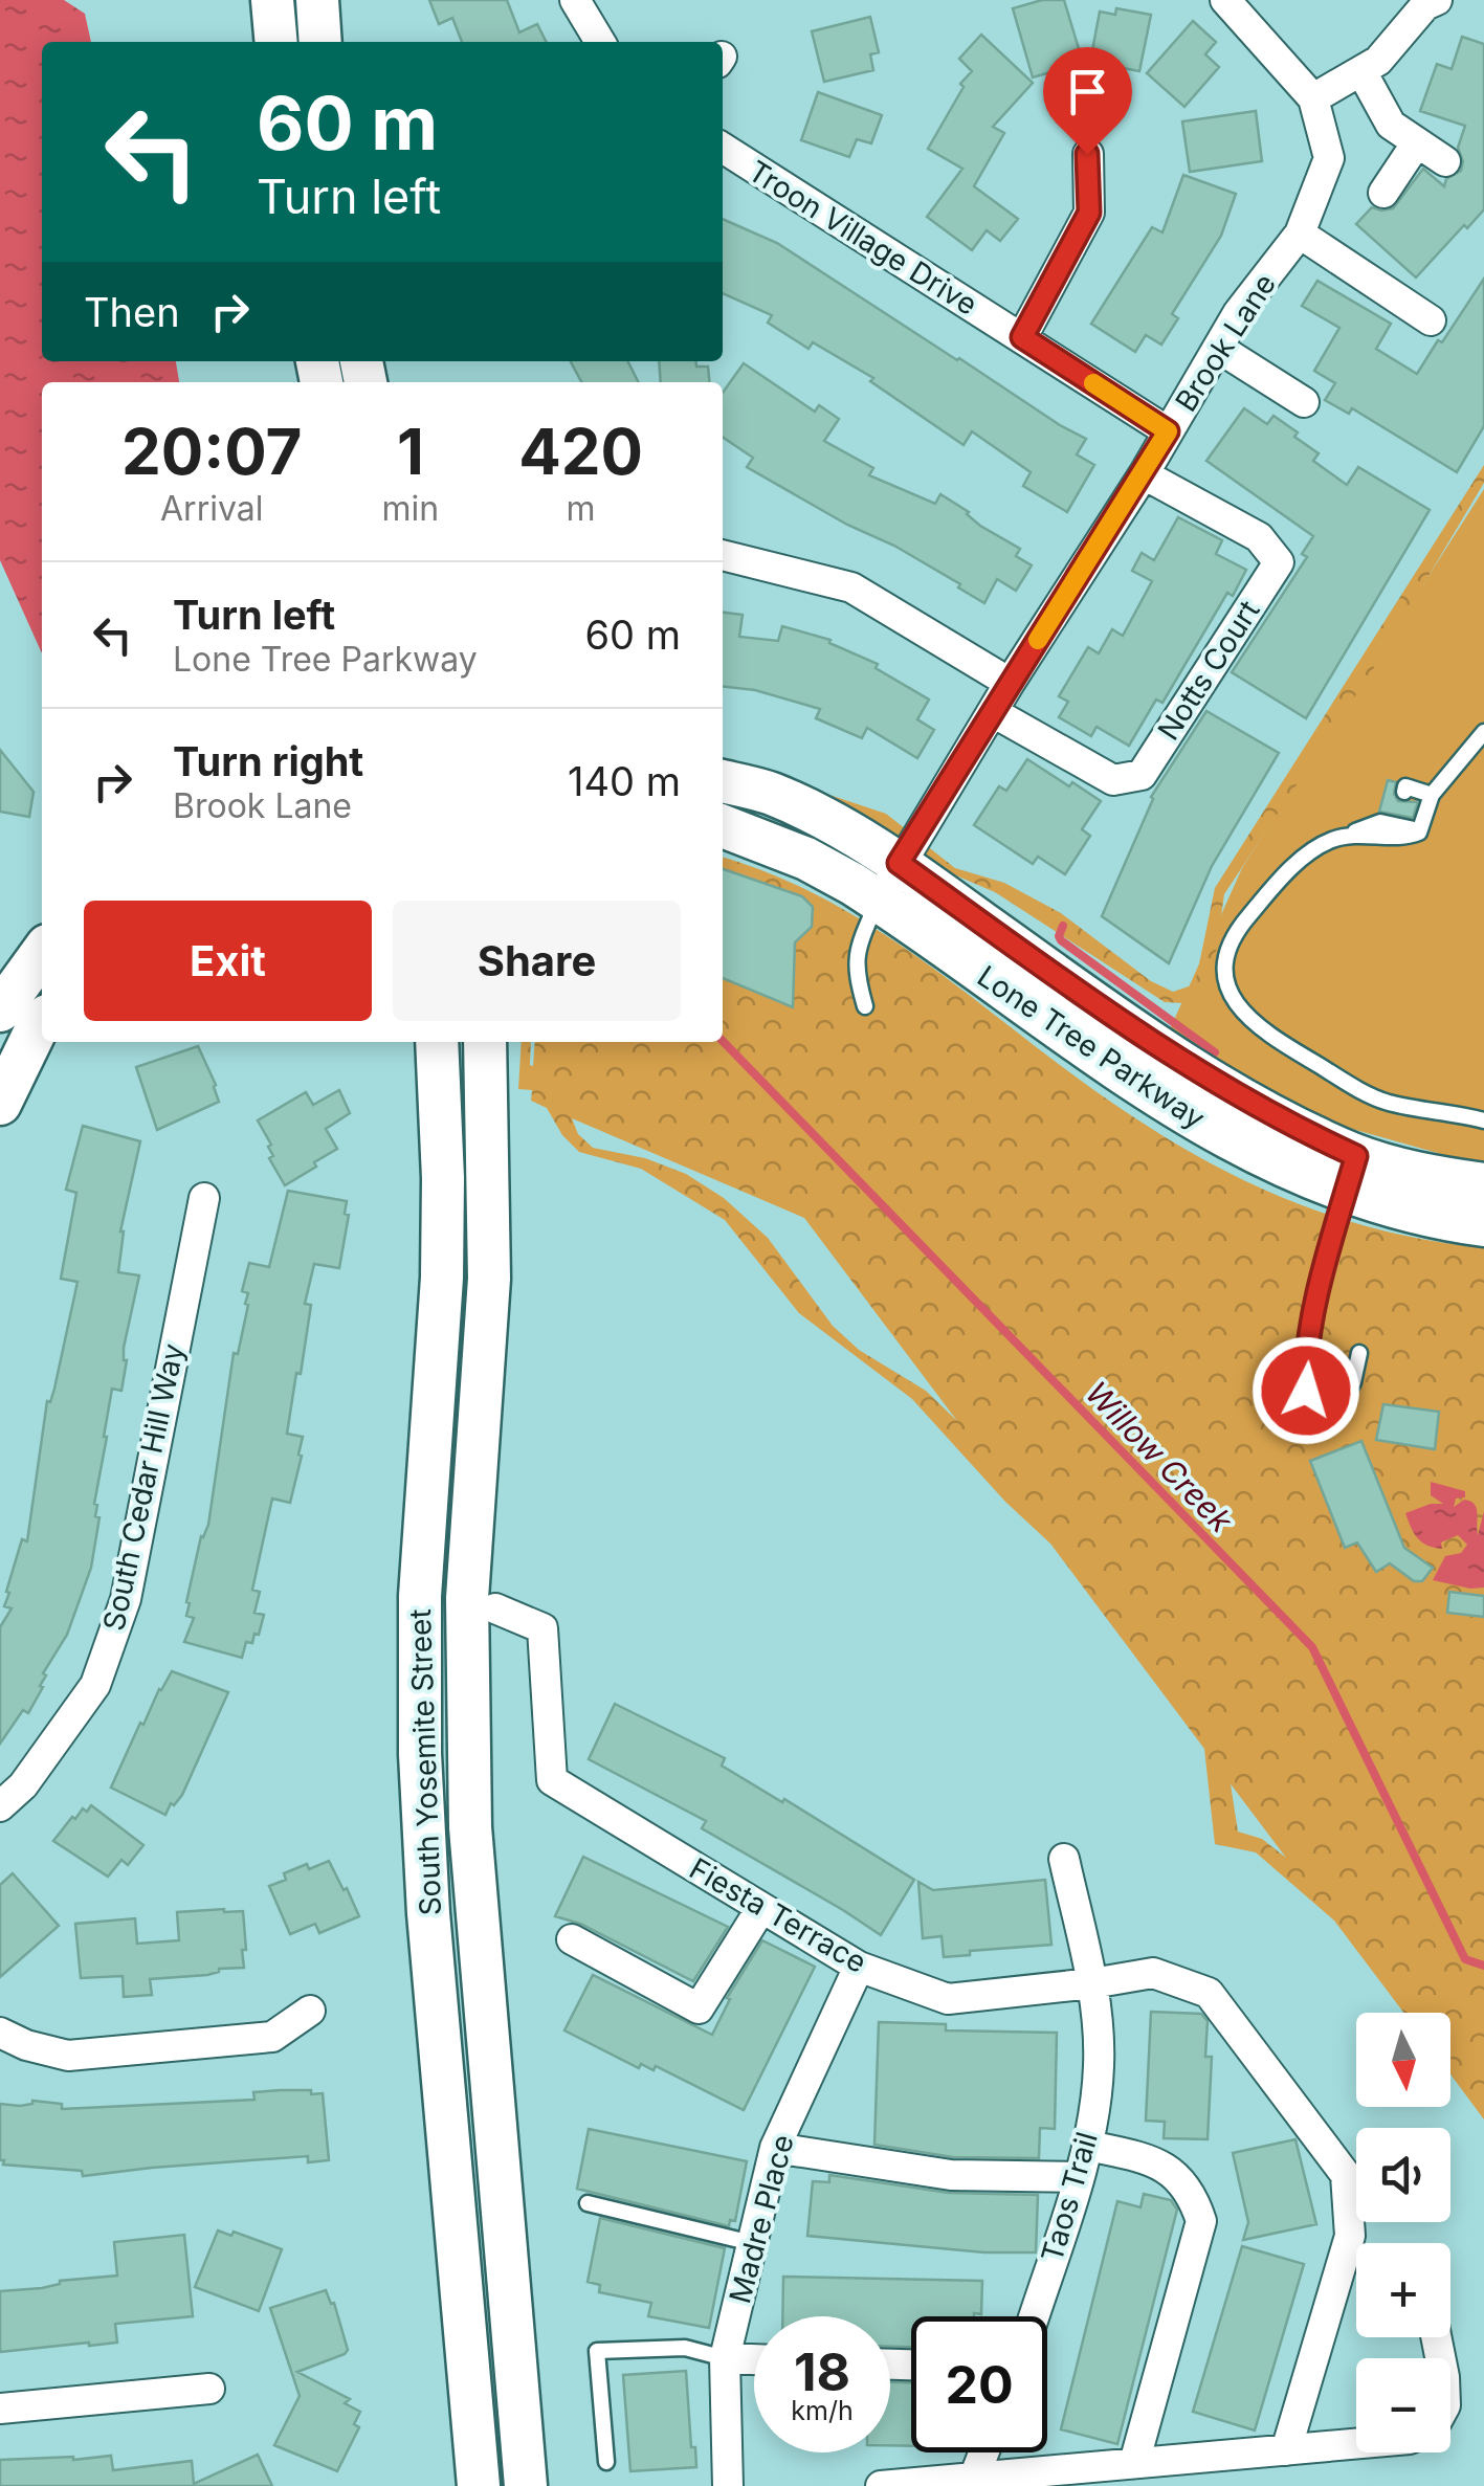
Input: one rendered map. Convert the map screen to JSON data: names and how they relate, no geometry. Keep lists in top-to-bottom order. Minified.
{"streets":{"main road":["Lone Tree Parkway","South Yosemite Street"],"street":["Troon Village Drive","Brook Lane","Notts Court","South Cedar Hill Way","Fiesta Terrace","Taos Trail","Madre Place"]},"crossings":[["Troon Village Drive","Brook Lane"],["Brook Lane","Notts Court"],["Brook Lane","Lone Tree Parkway"],["Fiesta Terrace","Taos Trail"],["Fiesta Terrace","Madre Place"]],"water":["Willow Creek"],"north":"bottom","page":{"turn":["60 m","Turn left"],"then":"Then","eta":["20:07","Arrival","1","min","420","m"],"list":[{"name":"Turn left","note":"Lone Tree Parkway","value":"60 m"},{"name":"Turn right","note":"Brook Lane","value":"140 m"}],"buttons":["Exit","Share"],"map_buttons":["+","−"],"speed":"18 km/h","limit":"20"}}
